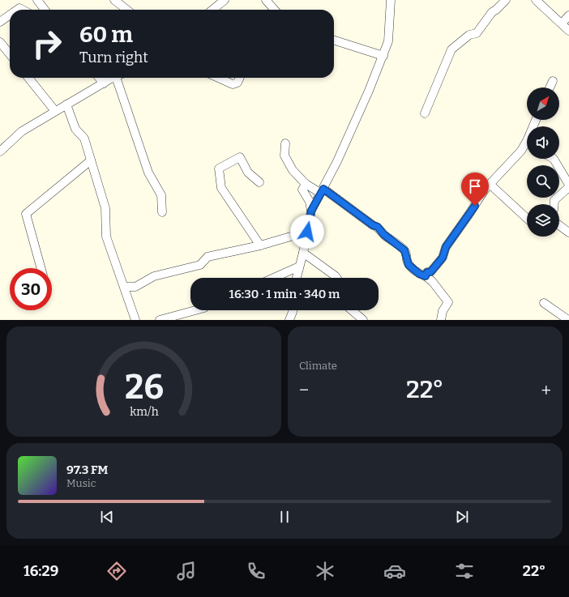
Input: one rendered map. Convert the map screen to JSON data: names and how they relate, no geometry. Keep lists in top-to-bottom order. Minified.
{"north":"top right","page":{"turn":["60 m","Turn right"],"limit":"30","trip":"16:30 · 1 min · 340 m","tile":"Climate","heat":["−","22°","+"],"song":["97.3 FM","Music"],"tabs":["16:29","22°"],"gauge":["26","km/h"]}}
